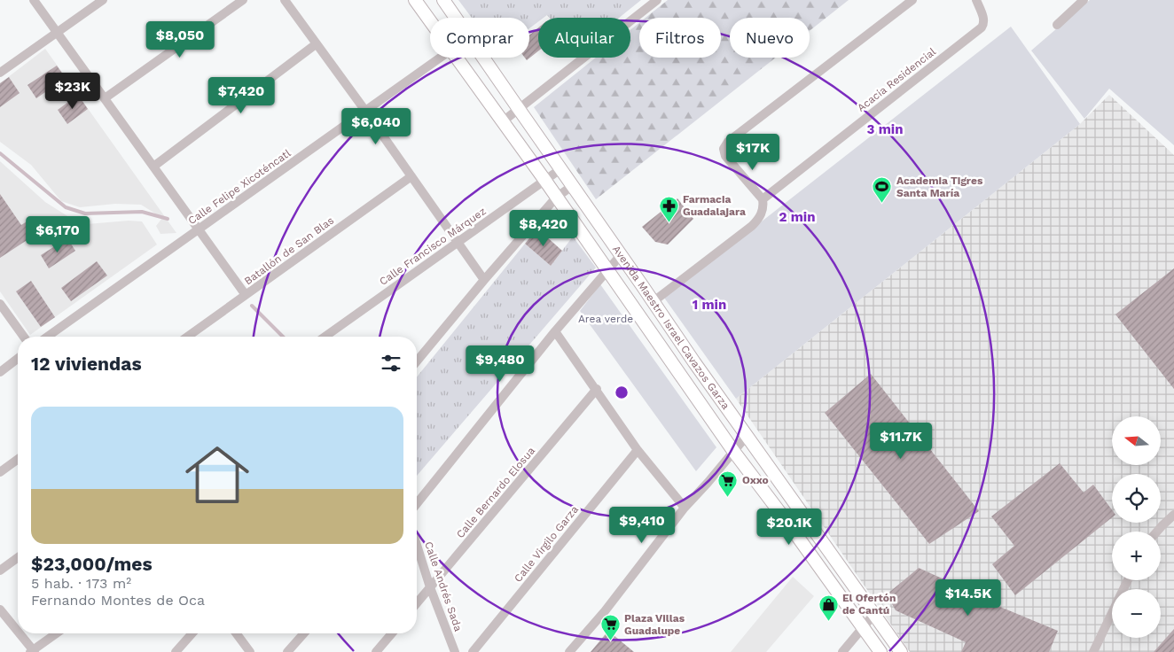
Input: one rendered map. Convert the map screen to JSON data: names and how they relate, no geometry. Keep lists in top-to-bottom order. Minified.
{"streets":{"main road":["Avenida Maestro Israel Cavazos Garza"],"street":["Acacia Residencial","Calle Felipe Xicoténcatl","Calle Francisco Márquez","Batallón de San Blas","Calle Bernardo Elosua","Calle Virgilo Garza","Calle Andrés Sada"]},"crossings":[["Calle Francisco Márquez","Avenida Maestro Israel Cavazos Garza"],["Calle Bernardo Elosua","Calle Andrés Sada"]],"parks":["Area verde"],"places":{"sports":["Academia Tigres Santa María"],"pharmacy":["Farmacia Guadalajara"],"supermarket":["Oxxo","Plaza Villas Guadalupe"],"shop":["El Ofertón de Cantú"]},"north":"left","page":{"chip":["Comprar","Alquilar","Filtros","Nuevo"],"price":["$8,050","$23K","$7,420","$6,040","$17K","$8,420","$6,170","$9,480","$11.7K","$9,410","$20.1K","$14.5K"],"heading":"12 viviendas","list":[{"name":"$23,000/mes","note":"5 hab. · 173 m² · Fernando Montes de Oca"}],"map_buttons":["+","−"]},"rings":["3 min","2 min","1 min"]}
